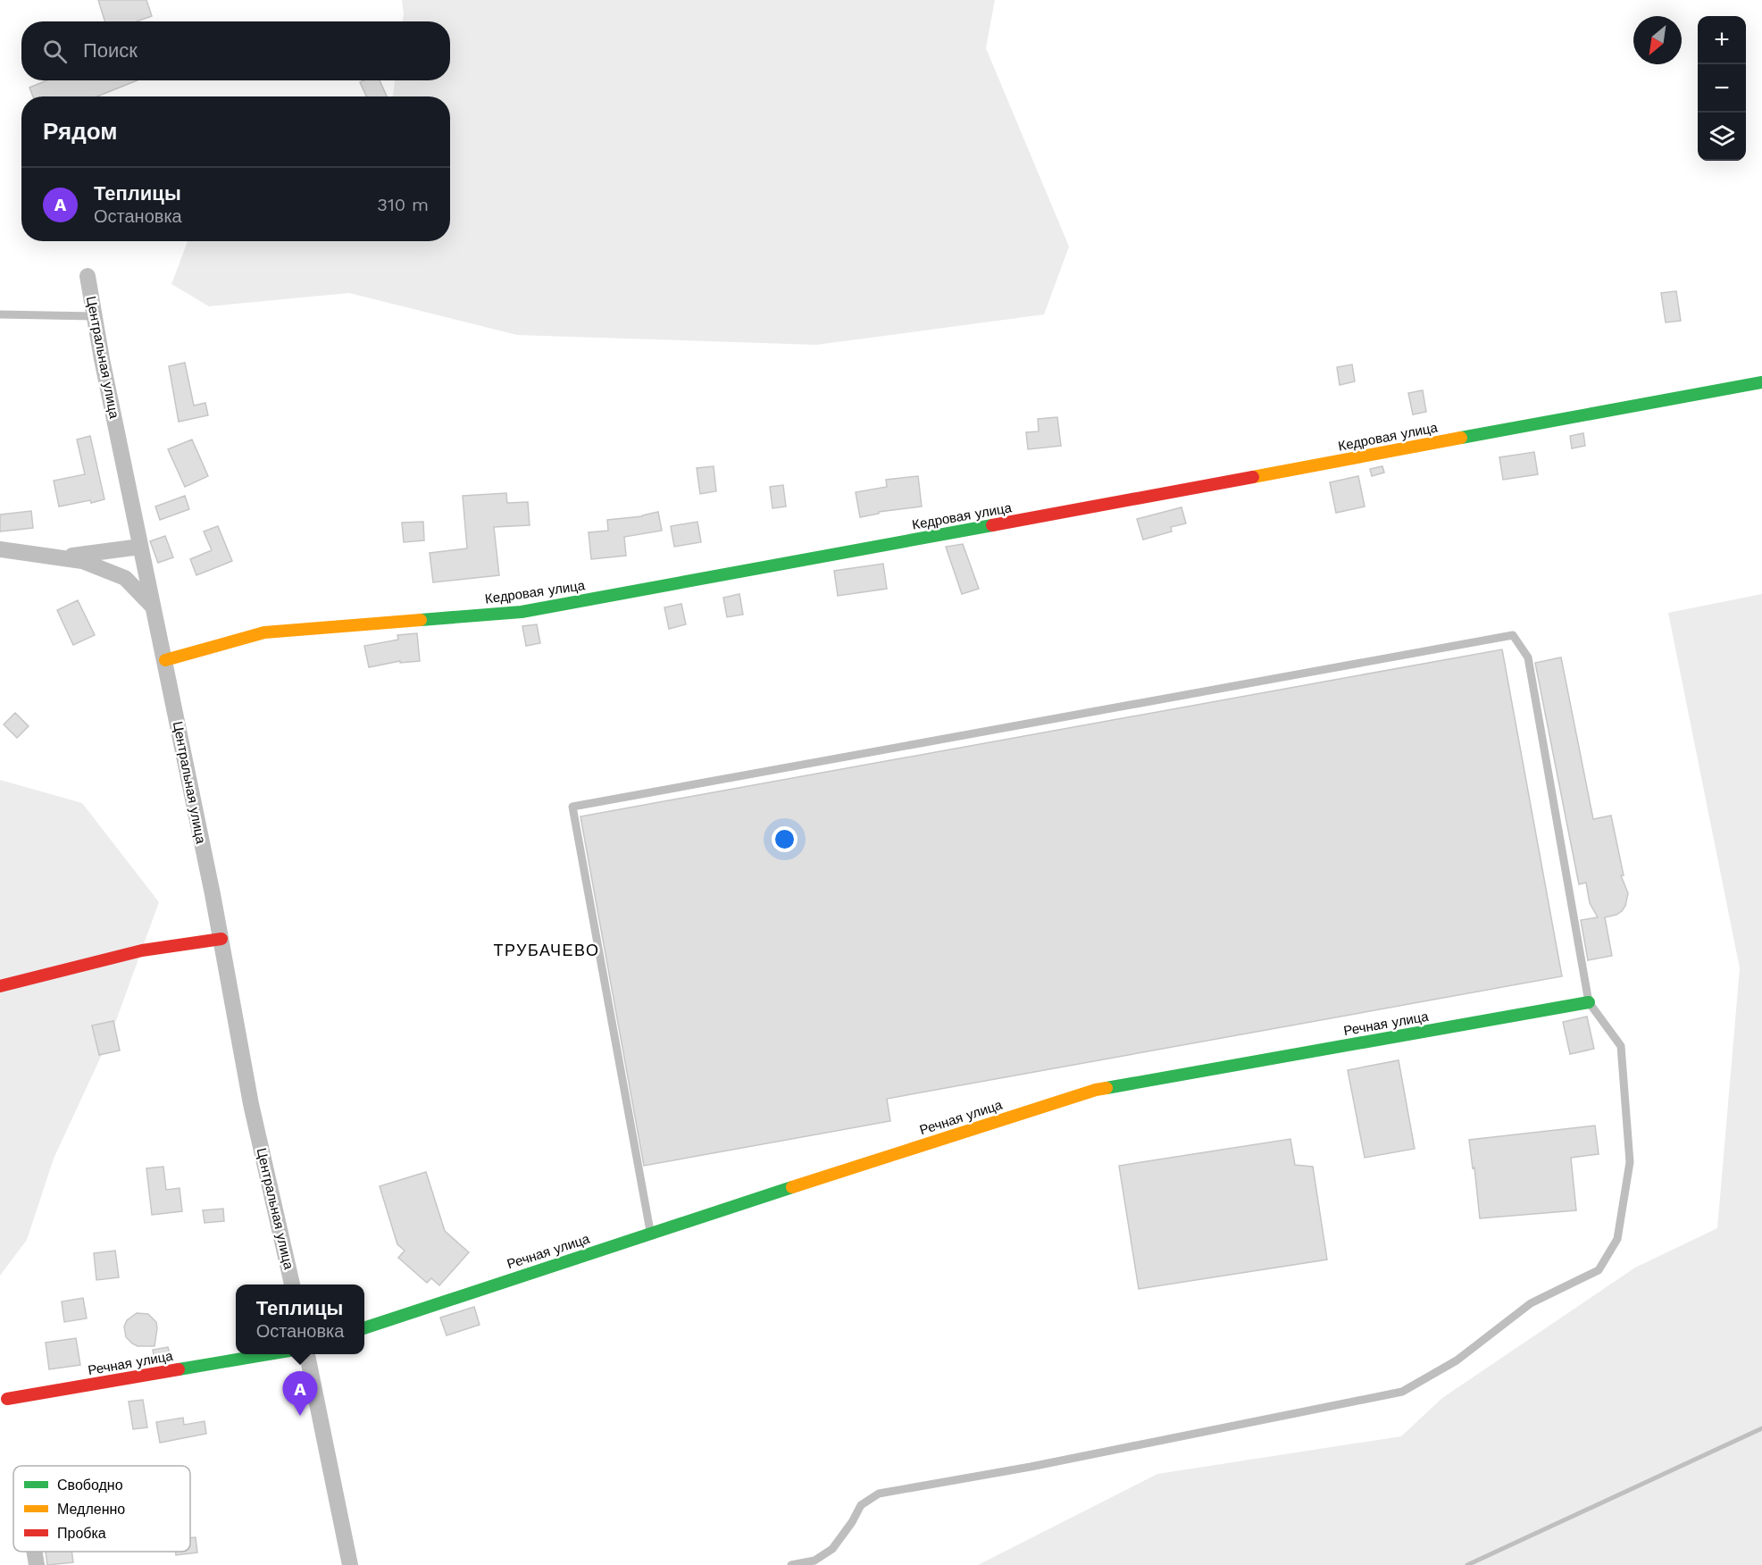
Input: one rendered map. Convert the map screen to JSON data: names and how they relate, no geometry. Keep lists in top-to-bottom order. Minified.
{"streets":{"street":["Центральная улица","Кедровая улица","Речная улица"]},"crossings":[["Центральная улица","Кедровая улица"]],"districts":["ТРУБАЧЕВО"],"legend":["Свободно","Медленно","Пробка"],"north":"bottom left","page":{"map_buttons":["+","−"],"search":"Поиск","heading":"Рядом","list":[{"mark":"A","name":"Теплицы","note":"Остановка","value":"310 m"}],"popup":["Теплицы","Остановка"],"pins":"A"}}
